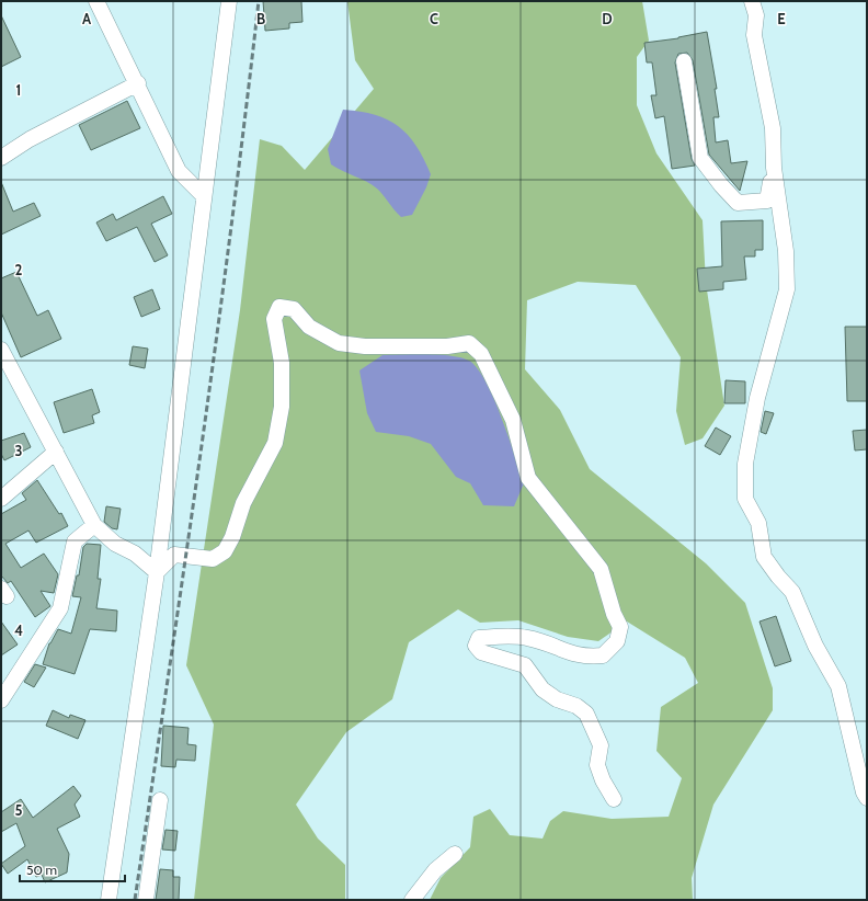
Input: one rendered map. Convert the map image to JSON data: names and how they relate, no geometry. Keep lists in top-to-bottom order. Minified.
{"scale_bar":"50 m","grid":{"columns":["A","B","C","D","E"],"rows":["1","2","3","4","5"]}}
